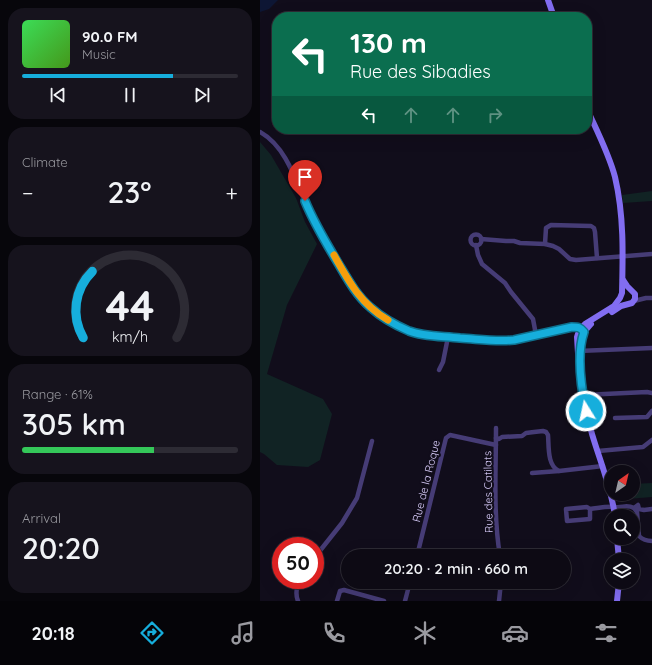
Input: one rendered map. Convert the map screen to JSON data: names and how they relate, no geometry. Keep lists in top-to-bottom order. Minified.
{"streets":{"street":["Rue de la Roque","Rue des Catilats"]},"crossings":[["Rue de la Roque","Rue des Catilats"]],"north":"top right","page":{"turn":["130 m","Rue des Sibadies"],"song":["90.0 FM","Music"],"tile":["Climate",["Range · 61%","305 km"],["Arrival","20:20"]],"heat":["−","23°","+"],"limit":"50","trip":"20:20 · 2 min · 660 m","tabs":"20:18","gauge":["44","km/h"]}}
